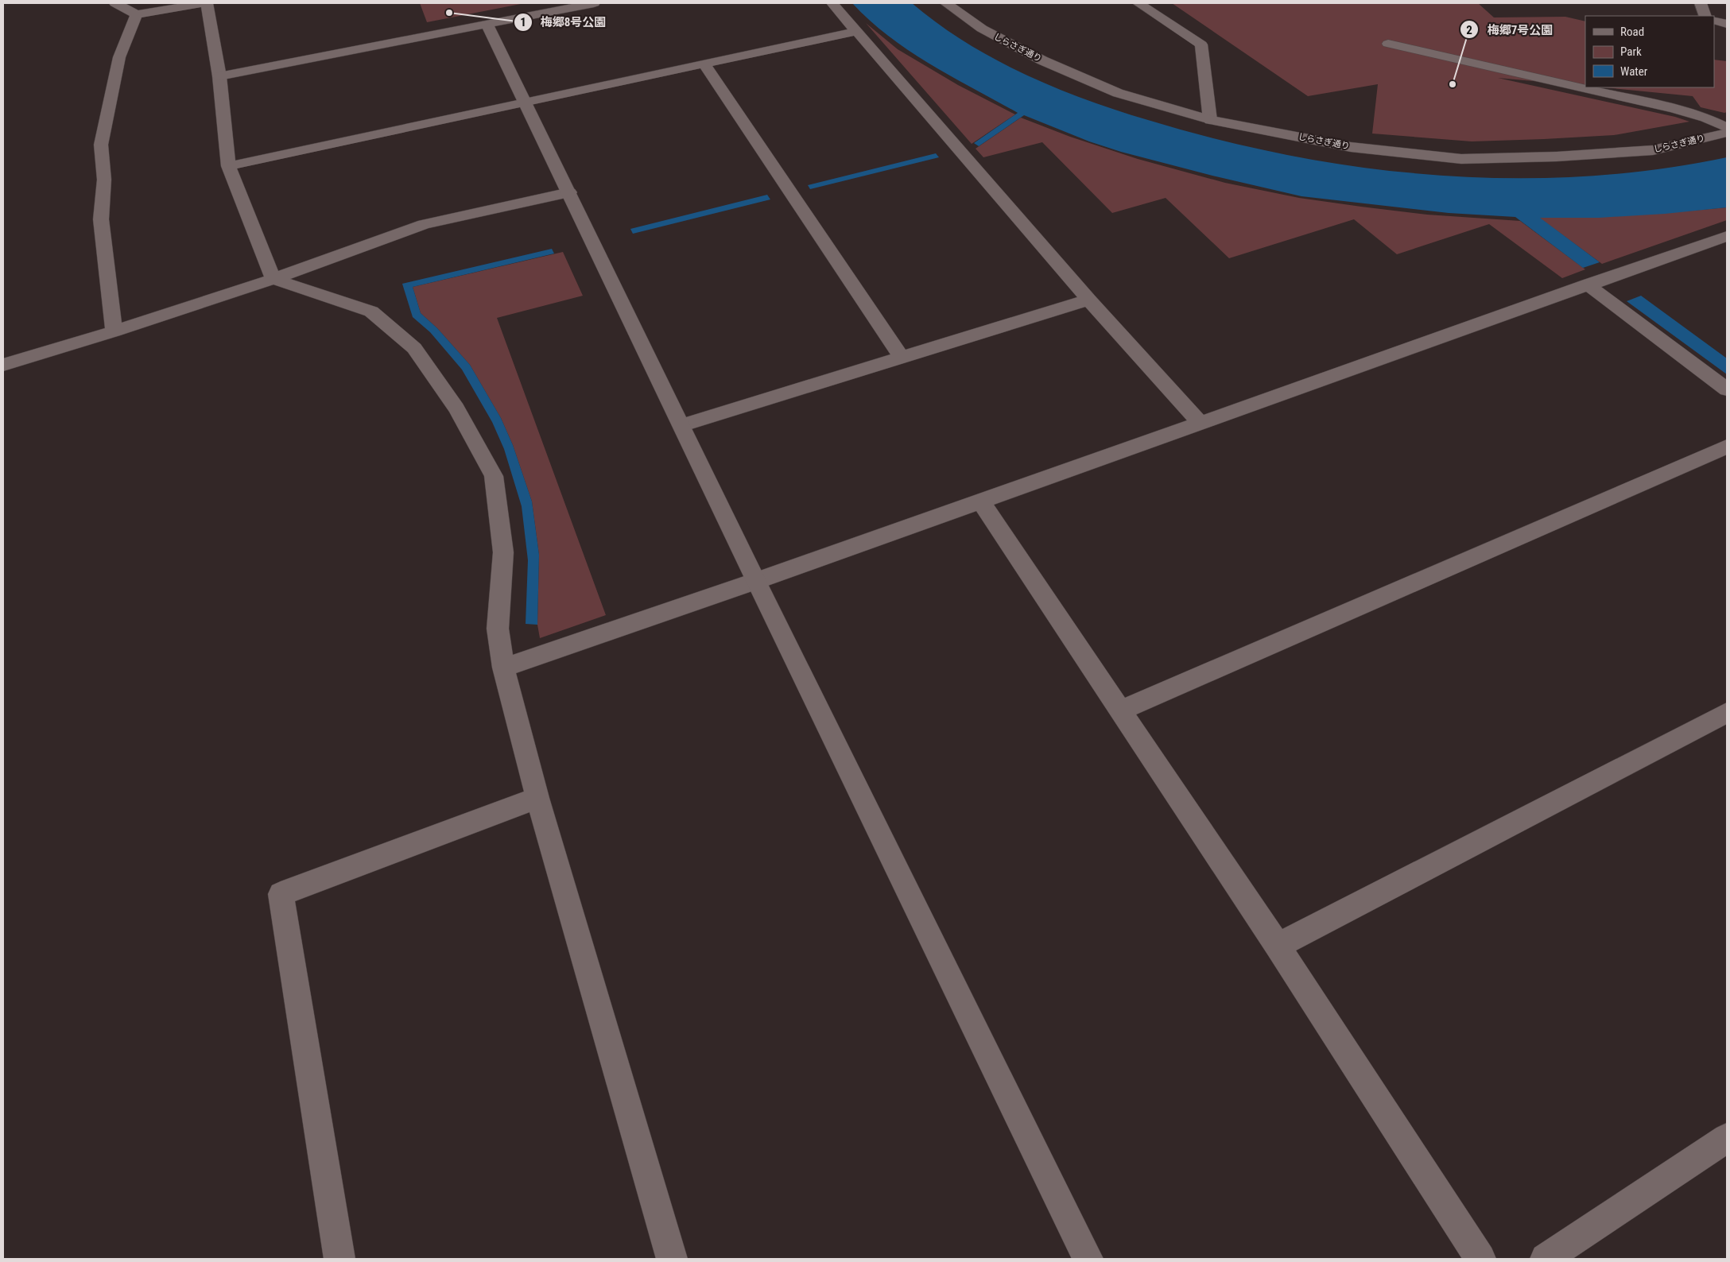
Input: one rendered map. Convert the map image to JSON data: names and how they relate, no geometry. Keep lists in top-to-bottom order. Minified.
{"streets":{"street":["しらさぎ通り"]},"places":["梅郷8号公園","梅郷7号公園"],"legend":["Road","Park","Water"]}
